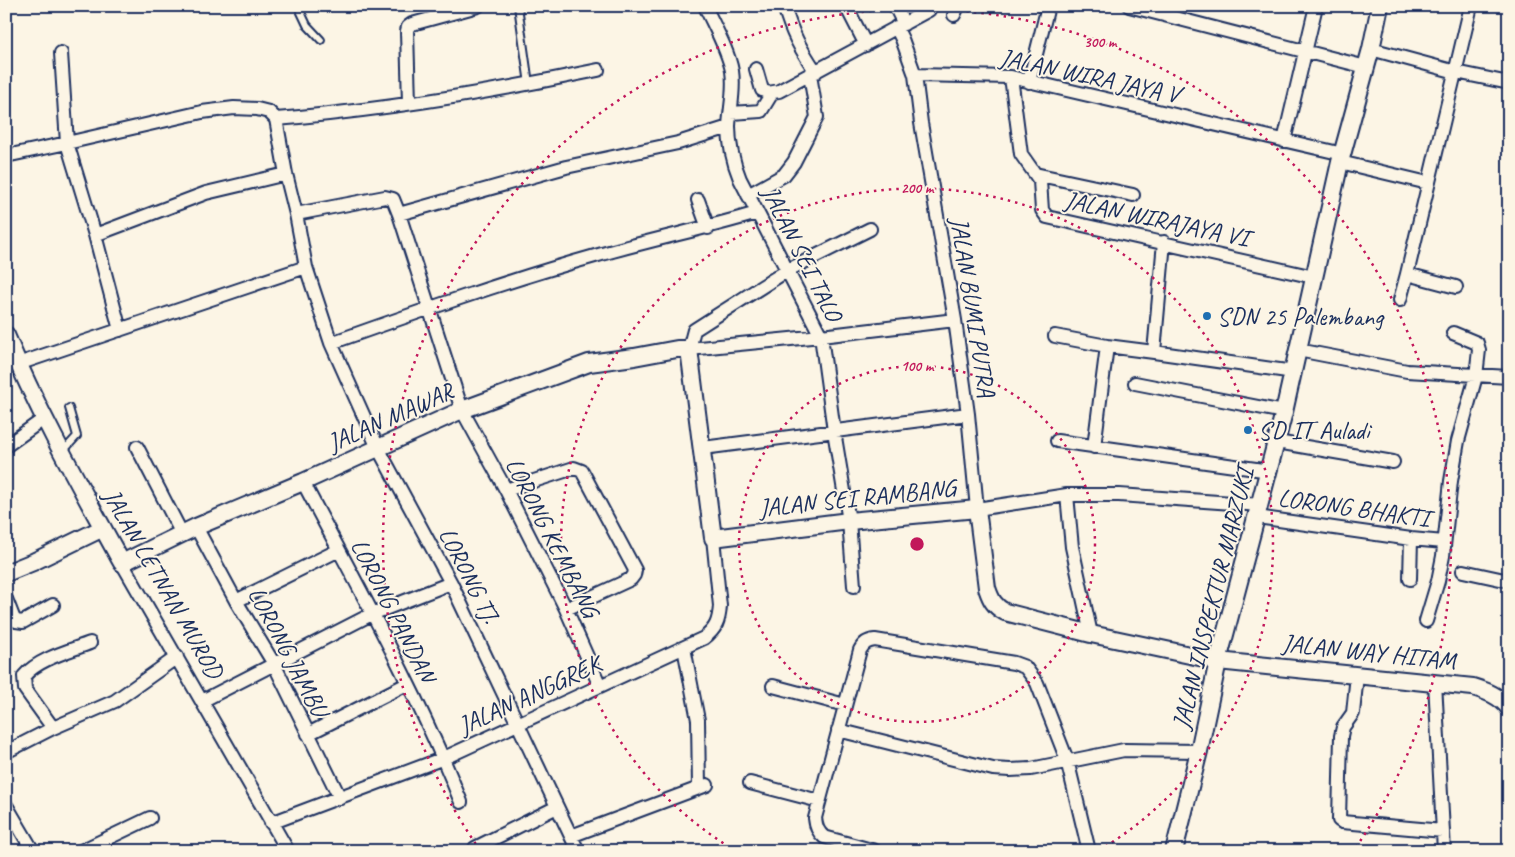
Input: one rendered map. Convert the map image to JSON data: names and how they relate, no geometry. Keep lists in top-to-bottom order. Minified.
{"streets":{"street":["JALAN WIRA JAYA V","JALAN WIRAJAYA VI","JALAN SEI TALO","JALAN BUMI PUTRA","JALAN MAWAR","JALAN SEI RAMBANG","LORONG BHAKTI","LORONG KEMBANG","LORONG TJ.","JALAN LETNAN MUROD","JALAN INSPEKTUR MARZUKI","LORONG PANDAN","LORONG JAMBU","JALAN WAY HITAM","JALAN ANGGREK"]},"crossings":[["JALAN WIRA JAYA V","JALAN WIRAJAYA VI"],["JALAN WIRA JAYA V","JALAN BUMI PUTRA"],["JALAN WIRA JAYA V","JALAN INSPEKTUR MARZUKI"],["JALAN WIRAJAYA VI","JALAN INSPEKTUR MARZUKI"],["JALAN SEI TALO","JALAN SEI RAMBANG"],["JALAN BUMI PUTRA","JALAN SEI RAMBANG"],["JALAN BUMI PUTRA","LORONG BHAKTI"],["JALAN MAWAR","LORONG KEMBANG"],["JALAN MAWAR","LORONG TJ."],["JALAN MAWAR","JALAN LETNAN MUROD"],["JALAN MAWAR","LORONG PANDAN"],["JALAN MAWAR","LORONG JAMBU"],["JALAN SEI RAMBANG","LORONG BHAKTI"],["JALAN SEI RAMBANG","JALAN INSPEKTUR MARZUKI"],["JALAN SEI RAMBANG","JALAN WAY HITAM"],["JALAN SEI RAMBANG","JALAN ANGGREK"],["LORONG BHAKTI","JALAN INSPEKTUR MARZUKI"],["LORONG KEMBANG","JALAN ANGGREK"],["LORONG TJ.","JALAN ANGGREK"],["JALAN LETNAN MUROD","JALAN ANGGREK"],["JALAN INSPEKTUR MARZUKI","JALAN WAY HITAM"],["LORONG PANDAN","JALAN ANGGREK"],["LORONG JAMBU","JALAN ANGGREK"]],"places":["SDN 25 Palembang","SD IT Auladi"],"rings":["300 m","200 m","100 m"]}
